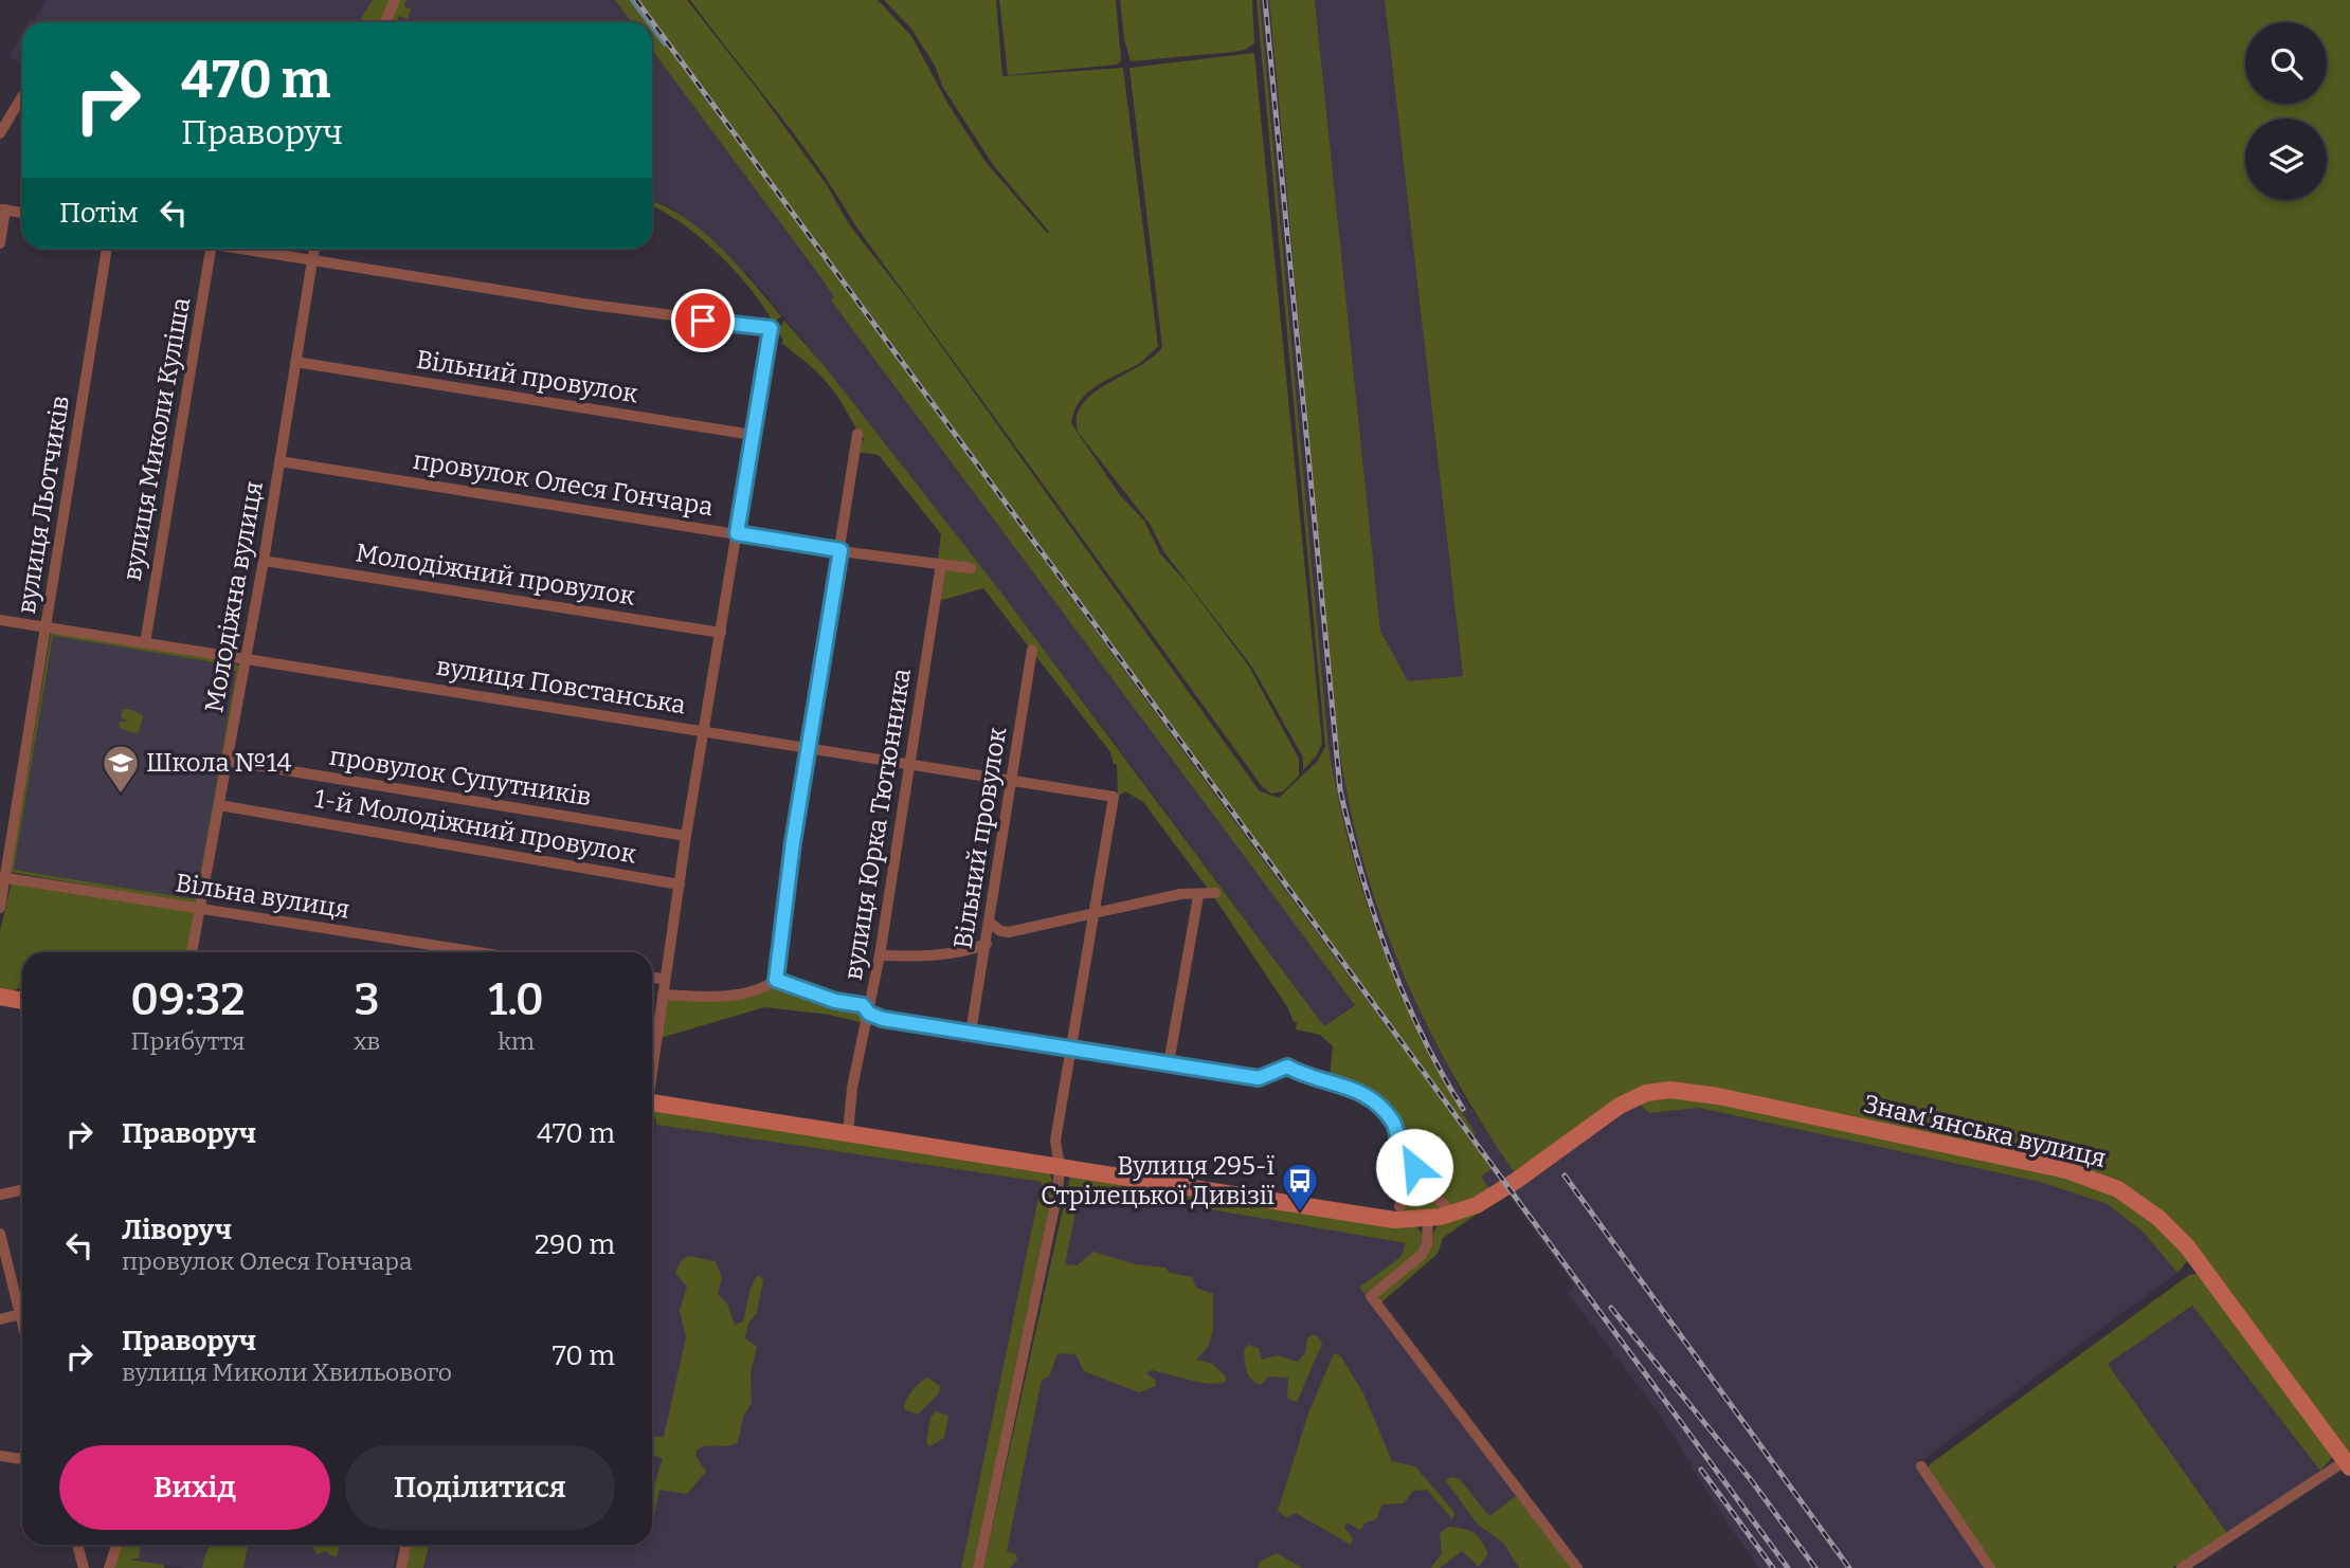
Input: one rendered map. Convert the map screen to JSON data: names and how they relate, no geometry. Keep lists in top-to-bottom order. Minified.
{"streets":{"street":["Вільний провулок","вулиця Миколи Куліша","провулок Олеся Гончара","вулиця Льотчиків","Молодіжний провулок","Молодіжна вулиця","вулиця Повстанська","провулок Супутників","вулиця Юрка Тютюнника","1-й Молодіжний провулок","Вільна вулиця","Знам'янська вулиця"]},"crossings":[["Вільний провулок","Молодіжна вулиця"],["Вільний провулок","вулиця Повстанська"],["вулиця Миколи Куліша","вулиця Повстанська"],["провулок Олеся Гончара","Молодіжна вулиця"],["провулок Олеся Гончара","вулиця Юрка Тютюнника"],["вулиця Льотчиків","вулиця Повстанська"],["вулиця Льотчиків","Вільна вулиця"],["Молодіжний провулок","Молодіжна вулиця"],["Молодіжна вулиця","вулиця Повстанська"],["Молодіжна вулиця","провулок Супутників"],["Молодіжна вулиця","1-й Молодіжний провулок"],["Молодіжна вулиця","Вільна вулиця"],["вулиця Повстанська","вулиця Юрка Тютюнника"],["вулиця Юрка Тютюнника","Знам'янська вулиця"]],"places":{"school or university":["Школа №14"],"bus stop":["Вулиця 295-ї Стрілецької Дивізії"]},"page":{"turn":["470 m","Праворуч"],"then":"Потім","eta":["09:32","Прибуття","3","хв","1.0","km"],"list":[{"name":"Праворуч","value":"470 m"},{"name":"Ліворуч","note":"провулок Олеся Гончара","value":"290 m"},{"name":"Праворуч","note":"вулиця Миколи Хвильового","value":"70 m"}],"buttons":["Вихід","Поділитися"]}}
